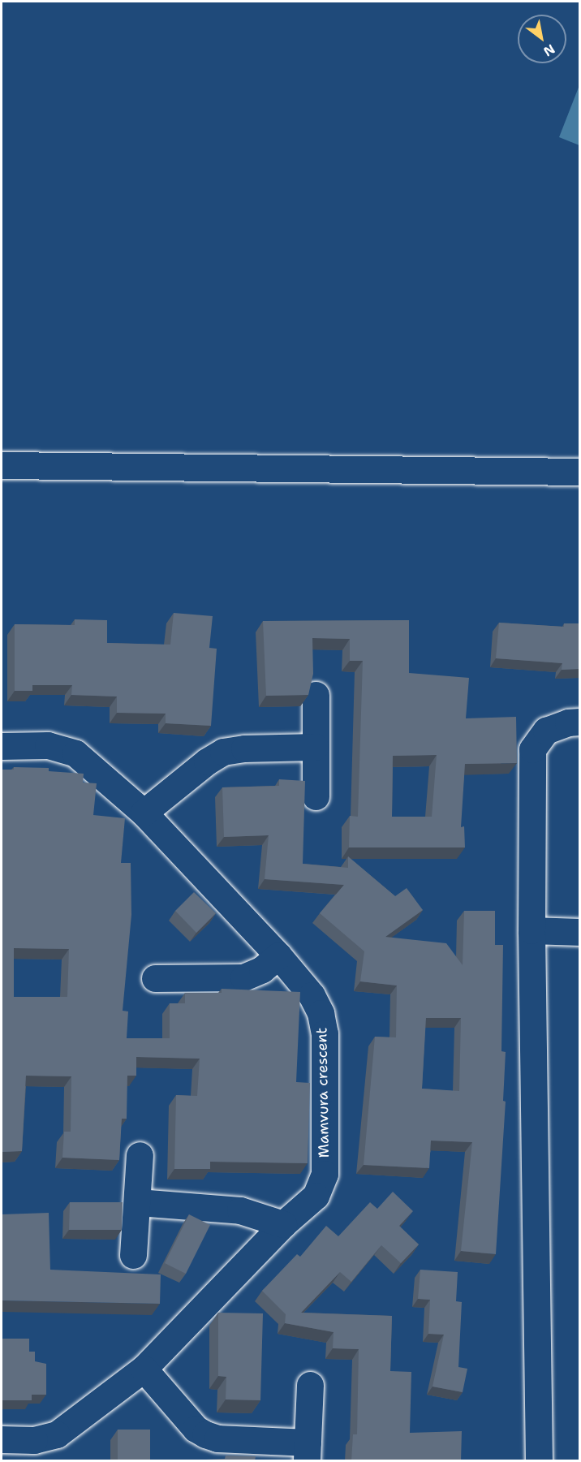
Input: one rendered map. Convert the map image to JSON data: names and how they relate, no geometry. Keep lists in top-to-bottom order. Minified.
{"streets":{"street":["Mamvura crescent"]},"north":"bottom right"}
